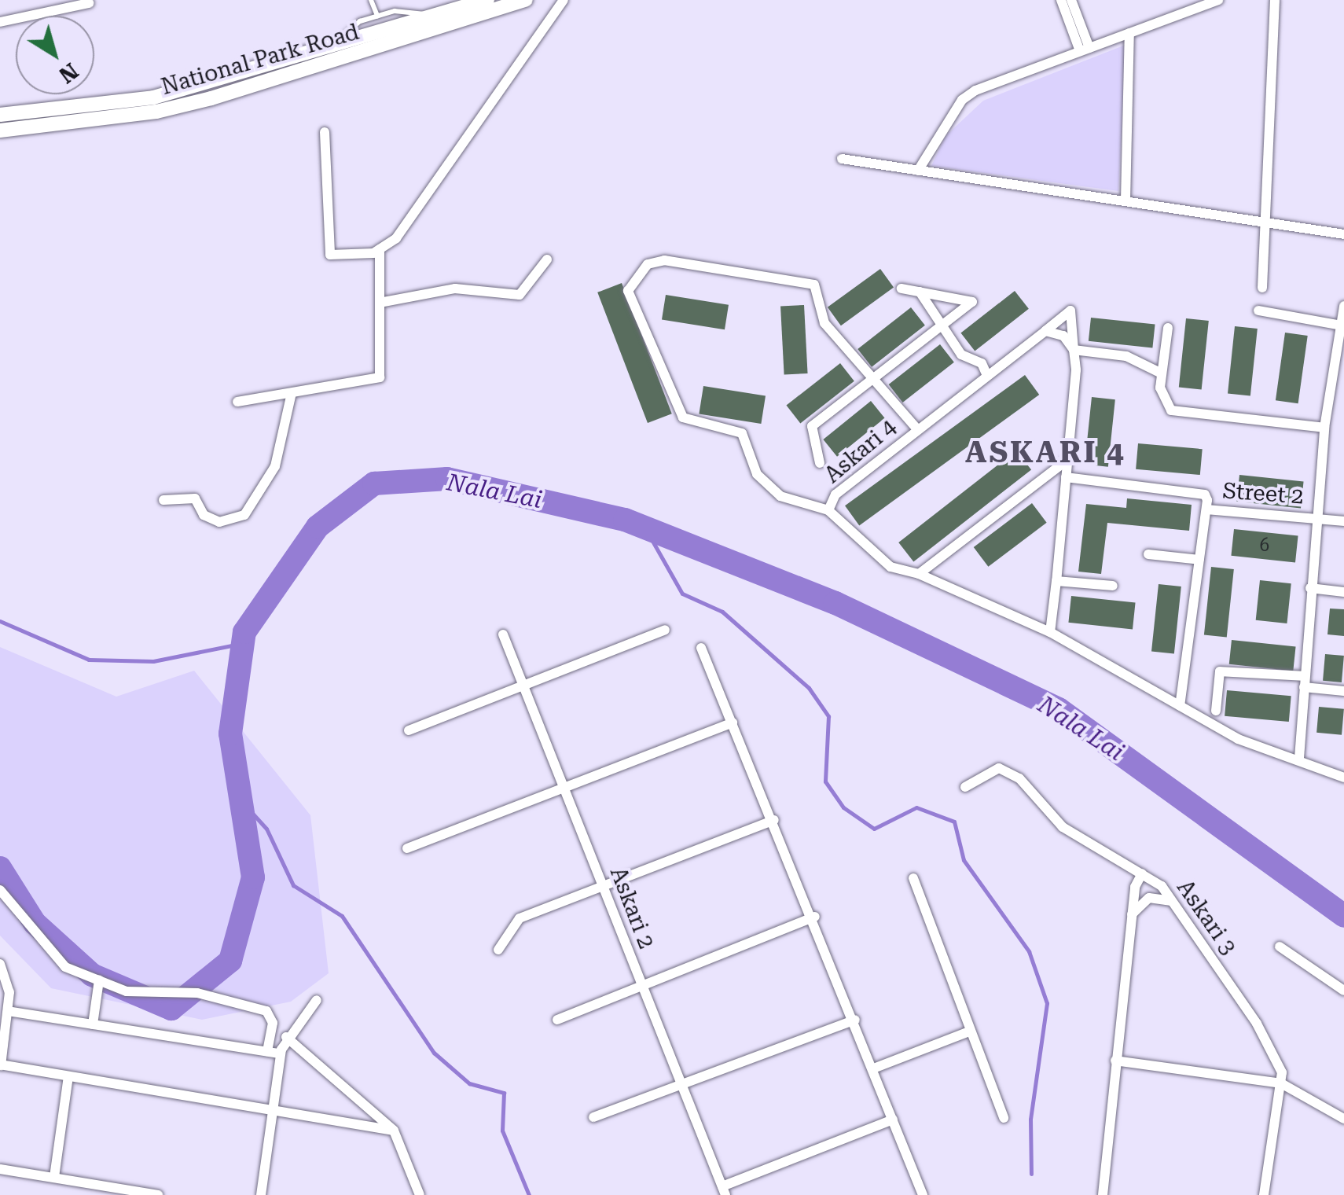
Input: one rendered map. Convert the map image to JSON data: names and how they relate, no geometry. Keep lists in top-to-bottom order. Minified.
{"streets":{"street":["National Park Road","Askari 4","Street 2","Askari 2","Askari 3"]},"districts":["ASKARI 4"],"water":["Nala Lai"],"house_numbers":["6"],"north":"bottom right"}
